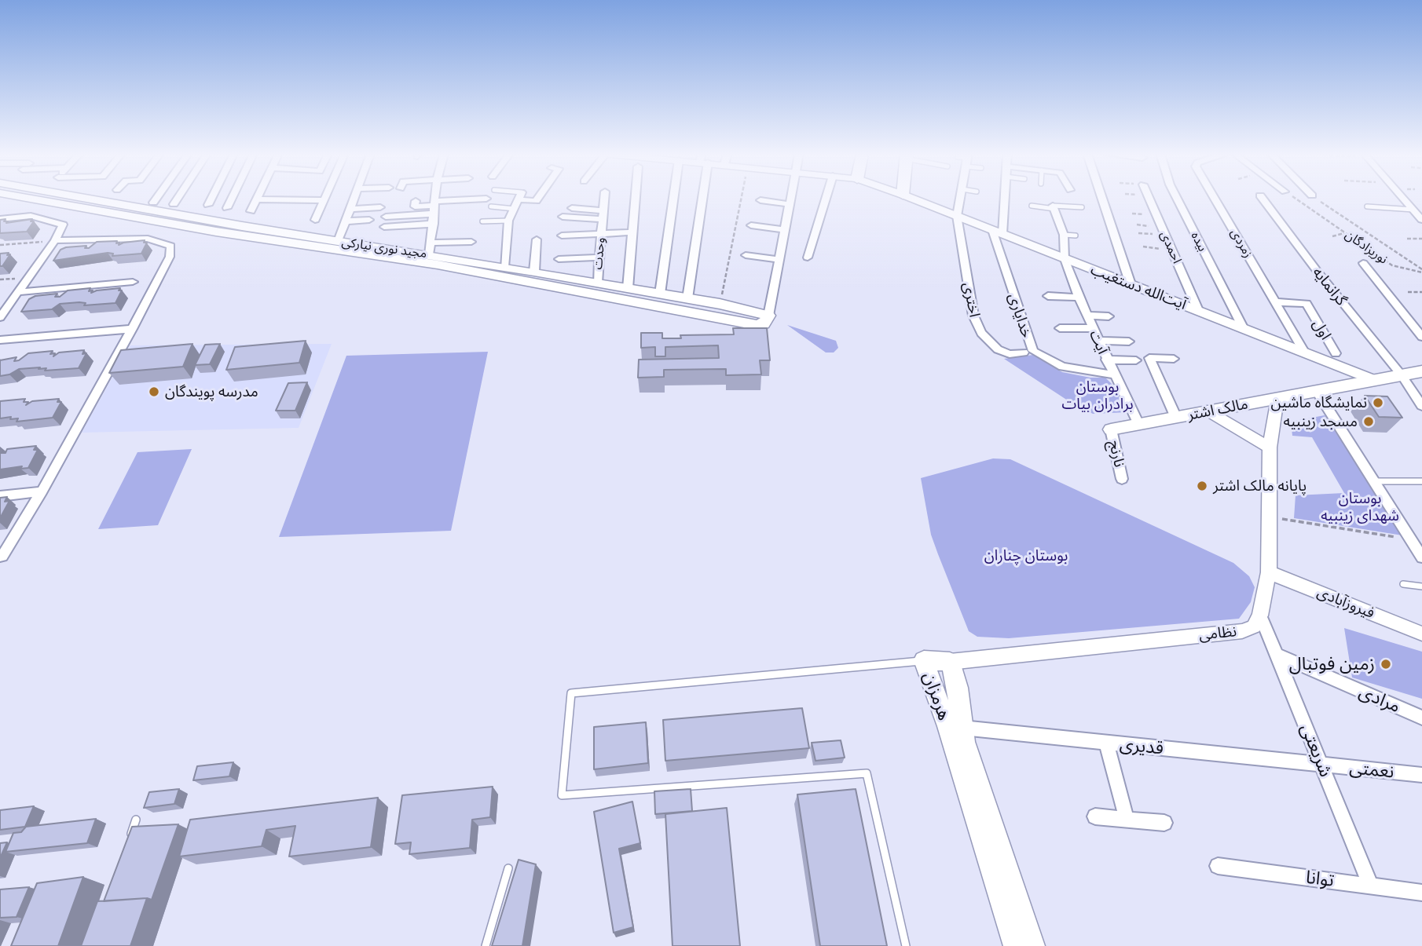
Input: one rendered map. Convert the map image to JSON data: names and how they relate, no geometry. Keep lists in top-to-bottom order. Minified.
{"streets":{"main road":["مجید نوری نیارکی","مالک اشتر","هرمزان"],"street":["بیده","زمردی","احمدی","وحدت","گرانمایه","آیت‌الله دستغیب","اختری","خدایاری","اول","آیت","نارنج","فیروزآبادی","نظامی","مرادی","قدیری","شریعتی","نعمتی","توانا"],"path":["نوریزادگان"]},"crossings":[["بیده","آیت‌الله دستغیب"],["زمردی","آیت‌الله دستغیب"],["زمردی","اول"],["احمدی","آیت‌الله دستغیب"],["مجید نوری نیارکی","وحدت"],["گرانمایه","مالک اشتر"],["آیت‌الله دستغیب","اختری"],["آیت‌الله دستغیب","خدایاری"],["آیت‌الله دستغیب","آیت"],["آیت‌الله دستغیب","مالک اشتر"],["خدایاری","آیت"],["آیت","مالک اشتر"],["مالک اشتر","نارنج"],["نظامی","هرمزان"],["نظامی","شریعتی"],["هرمزان","قدیری"],["مرادی","شریعتی"],["قدیری","شریعتی"],["قدیری","نعمتی"],["شریعتی","نعمتی"],["شریعتی","توانا"]],"parks":["بوستان برادران بیات","بوستان شهدای زینبیه","بوستان چناران"],"places":["مدرسه پویندگان","نمایشگاه ماشین","مسجد زینبیه","پایانه مالک اشتر","زمین فوتبال"]}
